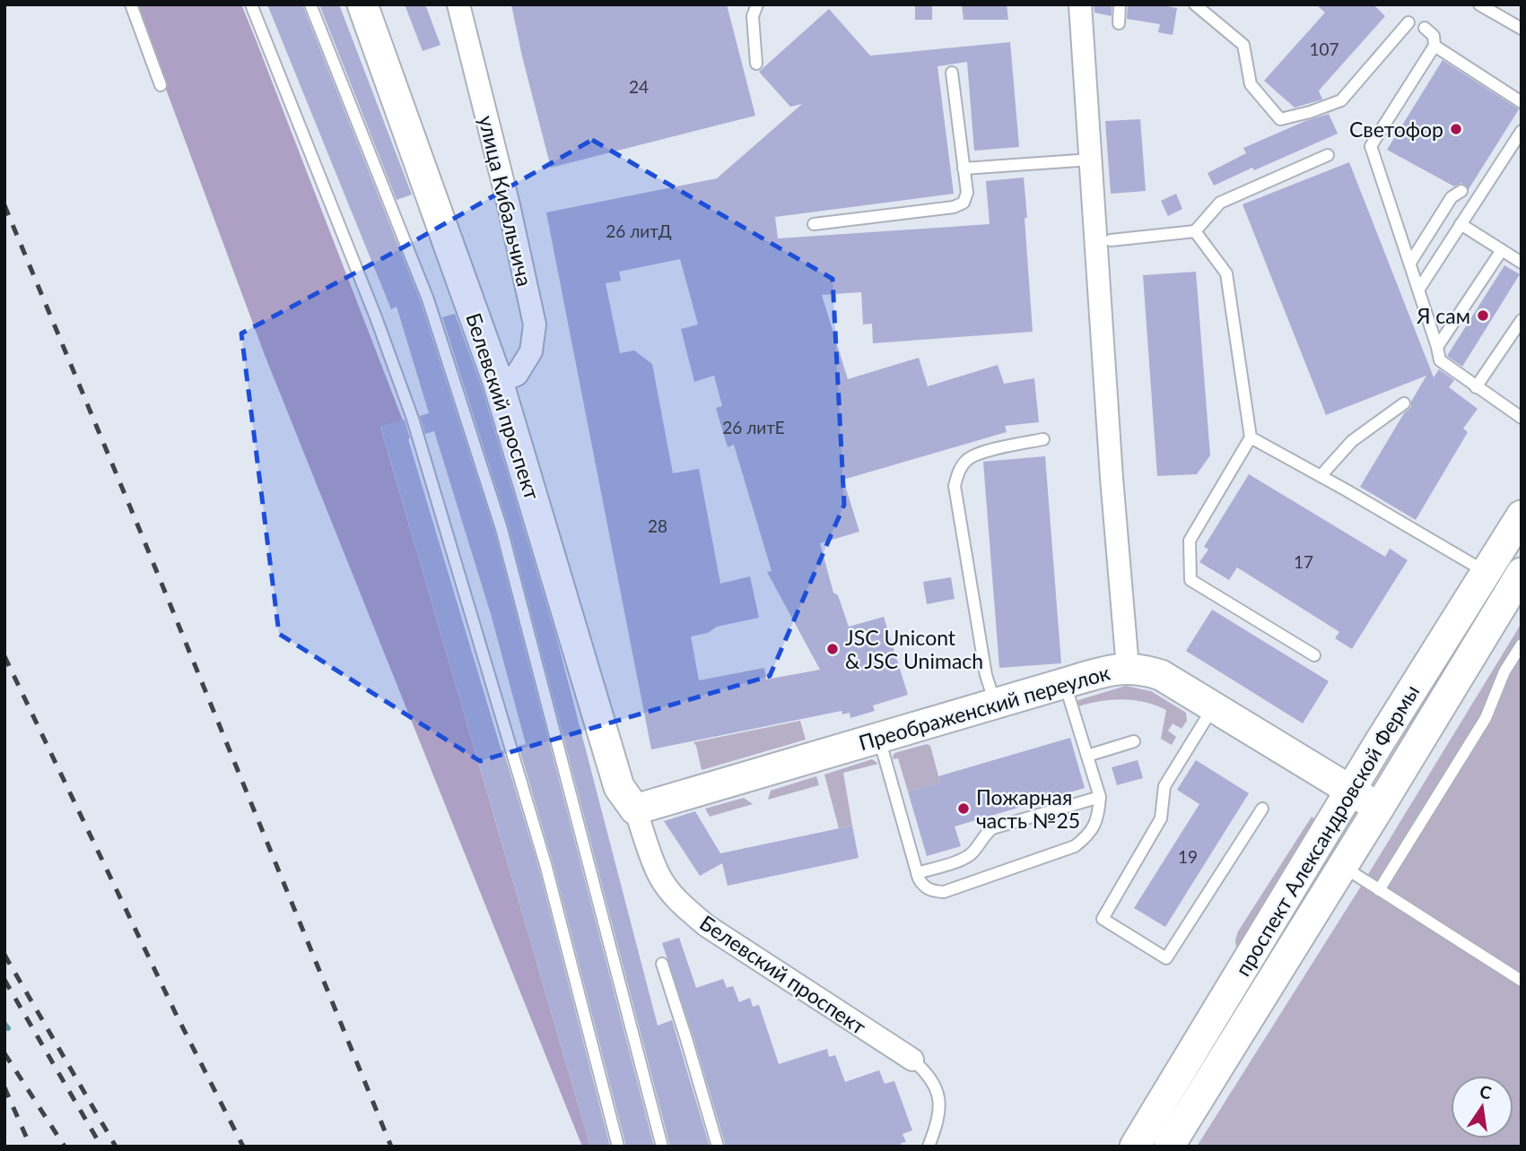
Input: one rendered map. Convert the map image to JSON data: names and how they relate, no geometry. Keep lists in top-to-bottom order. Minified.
{"streets":{"street":["улица Кибальчича","Белевский проспект","Преображенский переулок","проспект Александровской Фермы"]},"crossings":[["улица Кибальчича","Белевский проспект"],["Белевский проспект","Преображенский переулок"],["Преображенский переулок","проспект Александровской Фермы"]],"places":["Светофор","Я сам","JSC Unicont & JSC Unimach","Пожарная часть №25"],"house_numbers":["107","24","26 литД","26 литЕ","28","17","19"],"north":"top"}
